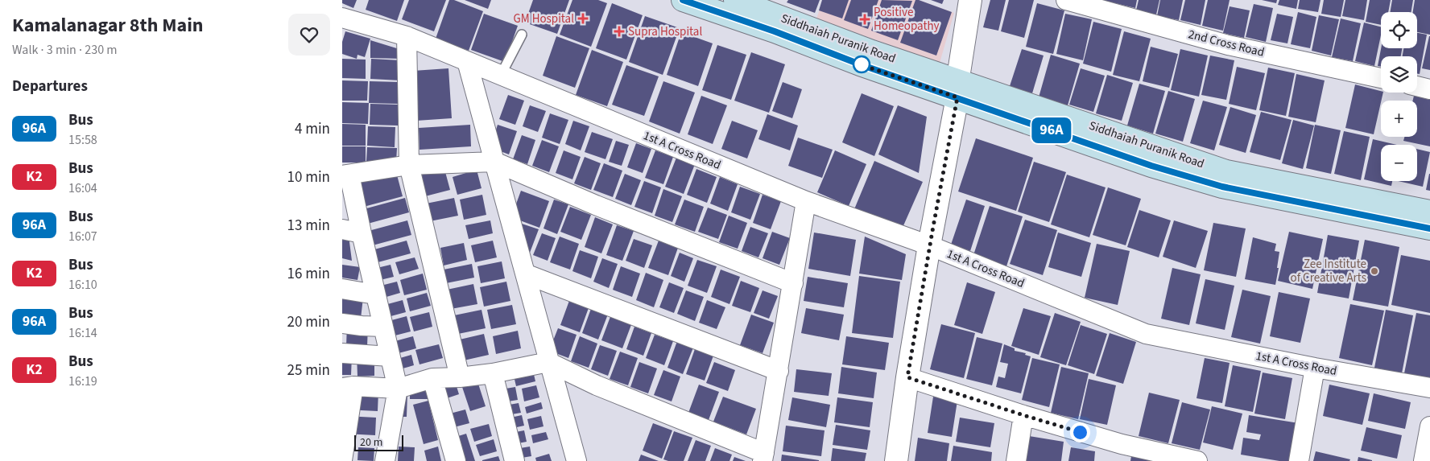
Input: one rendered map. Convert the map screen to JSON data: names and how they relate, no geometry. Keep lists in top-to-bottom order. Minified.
{"streets":{"main road":["Siddhaiah Puranik Road"],"street":["2nd Cross Road","1st A Cross Road"]},"places":{"health":["GM Hospital","Positive Homeopathy","Supra Hospital"],"other":["Zee Institute of Creative Arts"]},"lines":["bus line 96A"],"scale_bar":"20 m","page":{"heading":[["Kamalanagar 8th Main","Walk · 3 min · 230 m"],"Departures"],"on_map":"96A","map_buttons":["+","−"],"list":[{"mark":"96A","name":"Bus","note":"15:58","value":"4 min"},{"mark":"K2","name":"Bus","note":"16:04","value":"10 min"},{"mark":"96A","name":"Bus","note":"16:07","value":"13 min"},{"mark":"K2","name":"Bus","note":"16:10","value":"16 min"},{"mark":"96A","name":"Bus","note":"16:14","value":"20 min"},{"mark":"K2","name":"Bus","note":"16:19","value":"25 min"}],"scale":"20 m"}}
